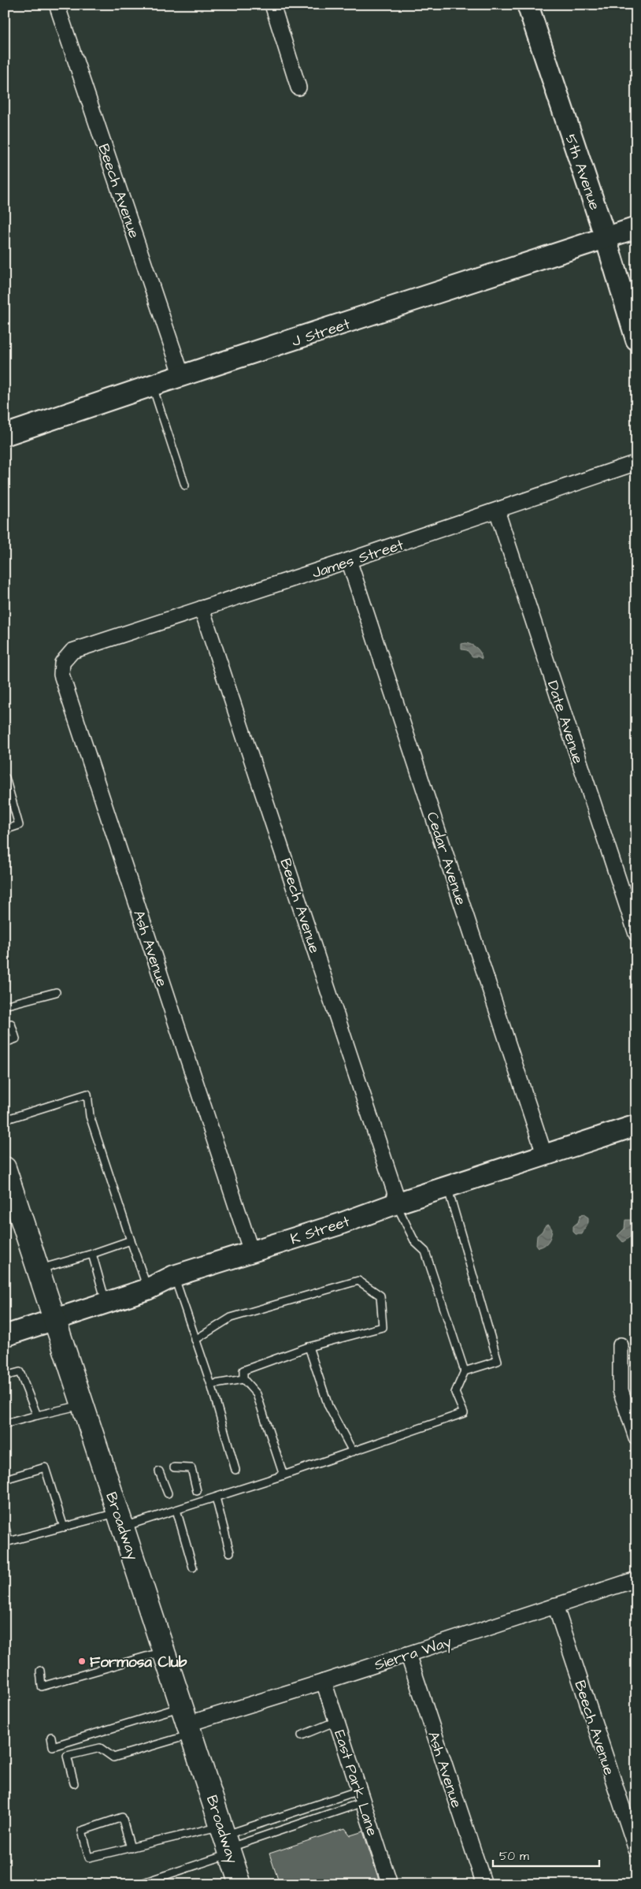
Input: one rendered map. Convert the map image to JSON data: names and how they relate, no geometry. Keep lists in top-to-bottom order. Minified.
{"streets":{"main road":["Broadway"],"street":["5th Avenue","Beech Avenue","J Street","James Street","Date Avenue","Cedar Avenue","Ash Avenue","K Street","Sierra Way","East Park Lane"]},"crossings":[["5th Avenue","J Street"],["Beech Avenue","J Street"],["Beech Avenue","James Street"],["Beech Avenue","K Street"],["Beech Avenue","Sierra Way"],["James Street","Date Avenue"],["James Street","Cedar Avenue"],["James Street","Ash Avenue"],["Cedar Avenue","K Street"],["Ash Avenue","K Street"],["Ash Avenue","Sierra Way"],["K Street","Broadway"],["Broadway","Sierra Way"],["Sierra Way","East Park Lane"]],"places":["Formosa Club"],"scale_bar":"50 m"}
